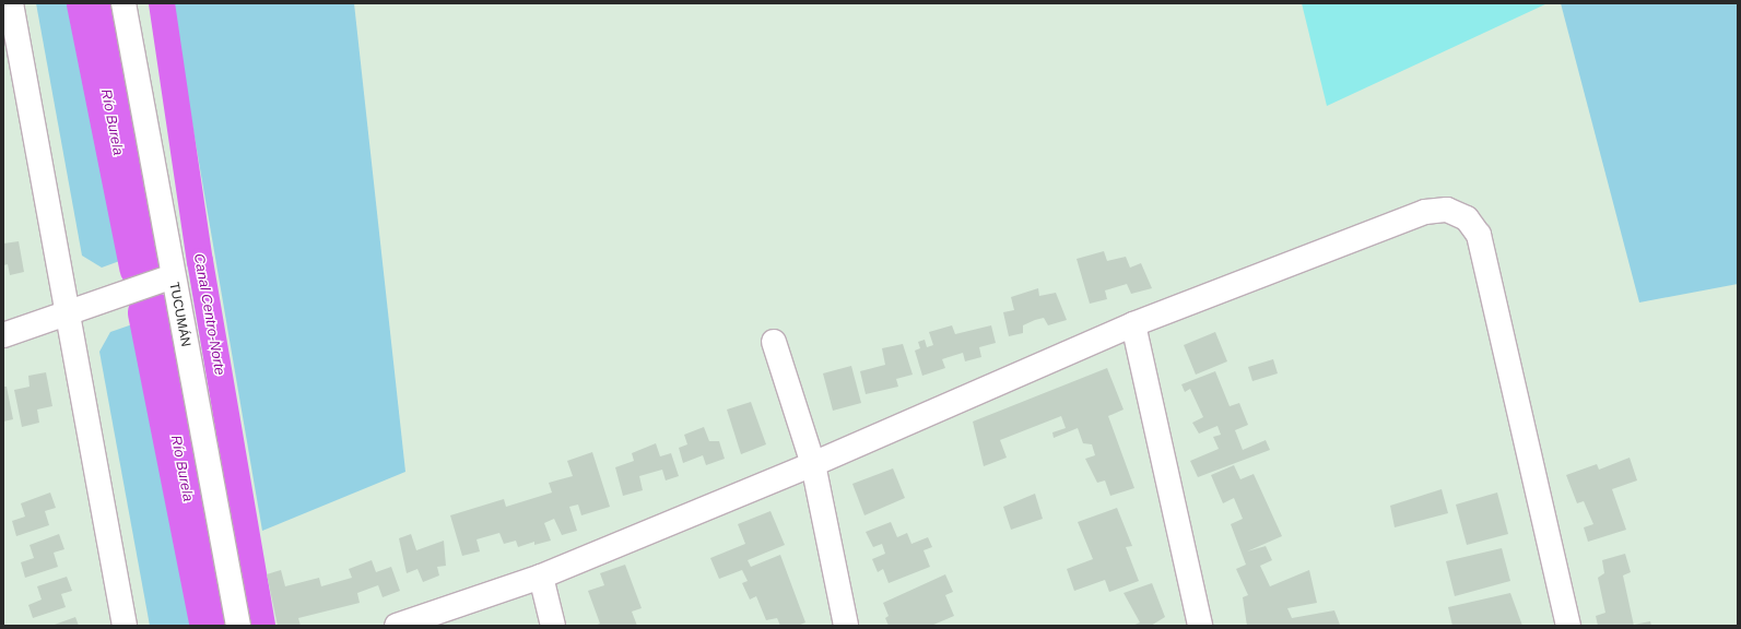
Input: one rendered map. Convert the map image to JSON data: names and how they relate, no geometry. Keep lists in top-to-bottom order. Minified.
{"streets":{"street":["TUCUMÁN"]},"water":["Río Burela","Canal Centro-Norte"]}
